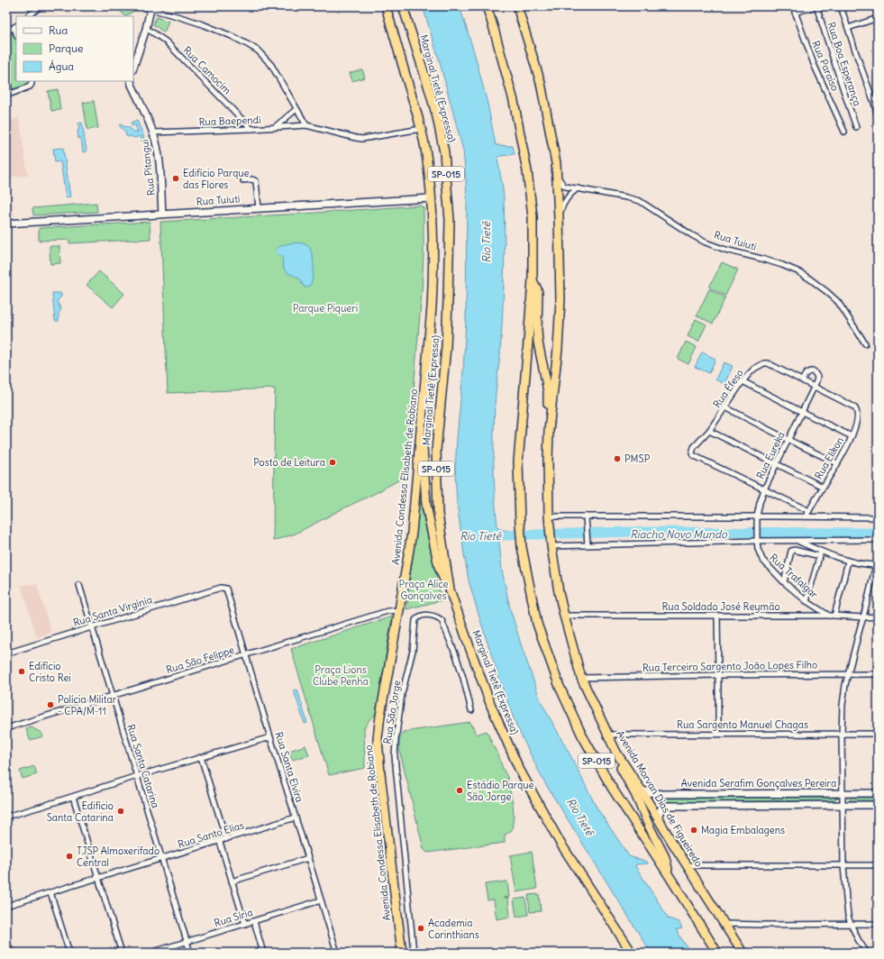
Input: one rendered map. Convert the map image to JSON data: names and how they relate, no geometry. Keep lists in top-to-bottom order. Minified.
{"streets":{"highway":["Marginal Tietê (Expressa)","SP-015","Avenida Condessa Elisabeth de Robiano","Avenida Morvan Dias de Figueiredo"],"street":["Rua Boa Esperança","Rua Paraíso","Rua Camocim","Rua Baependi","Rua Pitangui","Rua Tuiuti","Rua Éfeso","Rua Eureka","Rua Elikon","Rua Trafalgar","Rua Soldado José Reymão","Rua Santa Virgínia","Rua São Felippe","Rua Terceiro Sargento João Lopes Filho","Rua São Jorge","Rua Sargento Manuel Chagas","Rua Santa Catarina","Rua Santa Elvira","Avenida Serafim Gonçalves Pereira","Rua Santo Elias","Rua Síria"]},"crossings":[["Rua Camocim","Rua Baependi"],["Rua Baependi","Rua Pitangui"],["Rua Baependi","Avenida Condessa Elisabeth de Robiano"],["Rua Pitangui","Rua Tuiuti"],["Rua Tuiuti","Avenida Condessa Elisabeth de Robiano"],["Rua Tuiuti","Avenida Morvan Dias de Figueiredo"],["Rua Éfeso","Rua Eureka"],["Rua Éfeso","Rua Elikon"],["Rua Eureka","Rua Elikon"],["Rua Eureka","Rua Trafalgar"],["Avenida Condessa Elisabeth de Robiano","Rua São Felippe"],["Rua Trafalgar","Rua Soldado José Reymão"],["Rua Soldado José Reymão","Avenida Morvan Dias de Figueiredo"],["Rua Santa Virgínia","Rua Santa Catarina"],["Rua Santa Virgínia","Rua Santa Elvira"],["Rua São Felippe","Rua Santa Catarina"],["Rua São Felippe","Rua Santa Elvira"],["Rua Terceiro Sargento João Lopes Filho","Avenida Morvan Dias de Figueiredo"],["Rua Sargento Manuel Chagas","Avenida Morvan Dias de Figueiredo"],["Rua Santa Catarina","Rua Santo Elias"],["Rua Santa Catarina","Rua Síria"],["Rua Santa Elvira","Rua Santo Elias"],["Rua Santa Elvira","Rua Síria"],["Avenida Serafim Gonçalves Pereira","Avenida Morvan Dias de Figueiredo"]],"water":["Rio Tietê","Riacho Novo Mundo"],"parks":["Parque Piqueri","Praça Alice Gonçalves","Praça Lions Clube Penha"],"places":["Edifício Parque das Flores","PMSP","Posto de Leitura","Edifício Cristo Rei","Polícia Militar - CPA/M-11","Estádio Parque São Jorge","Edifício Santa Catarina","Magia Embalagens","TJSP Almoxerifado Central","Academia Corinthians"],"legend":["Rua","Parque","Água"]}
